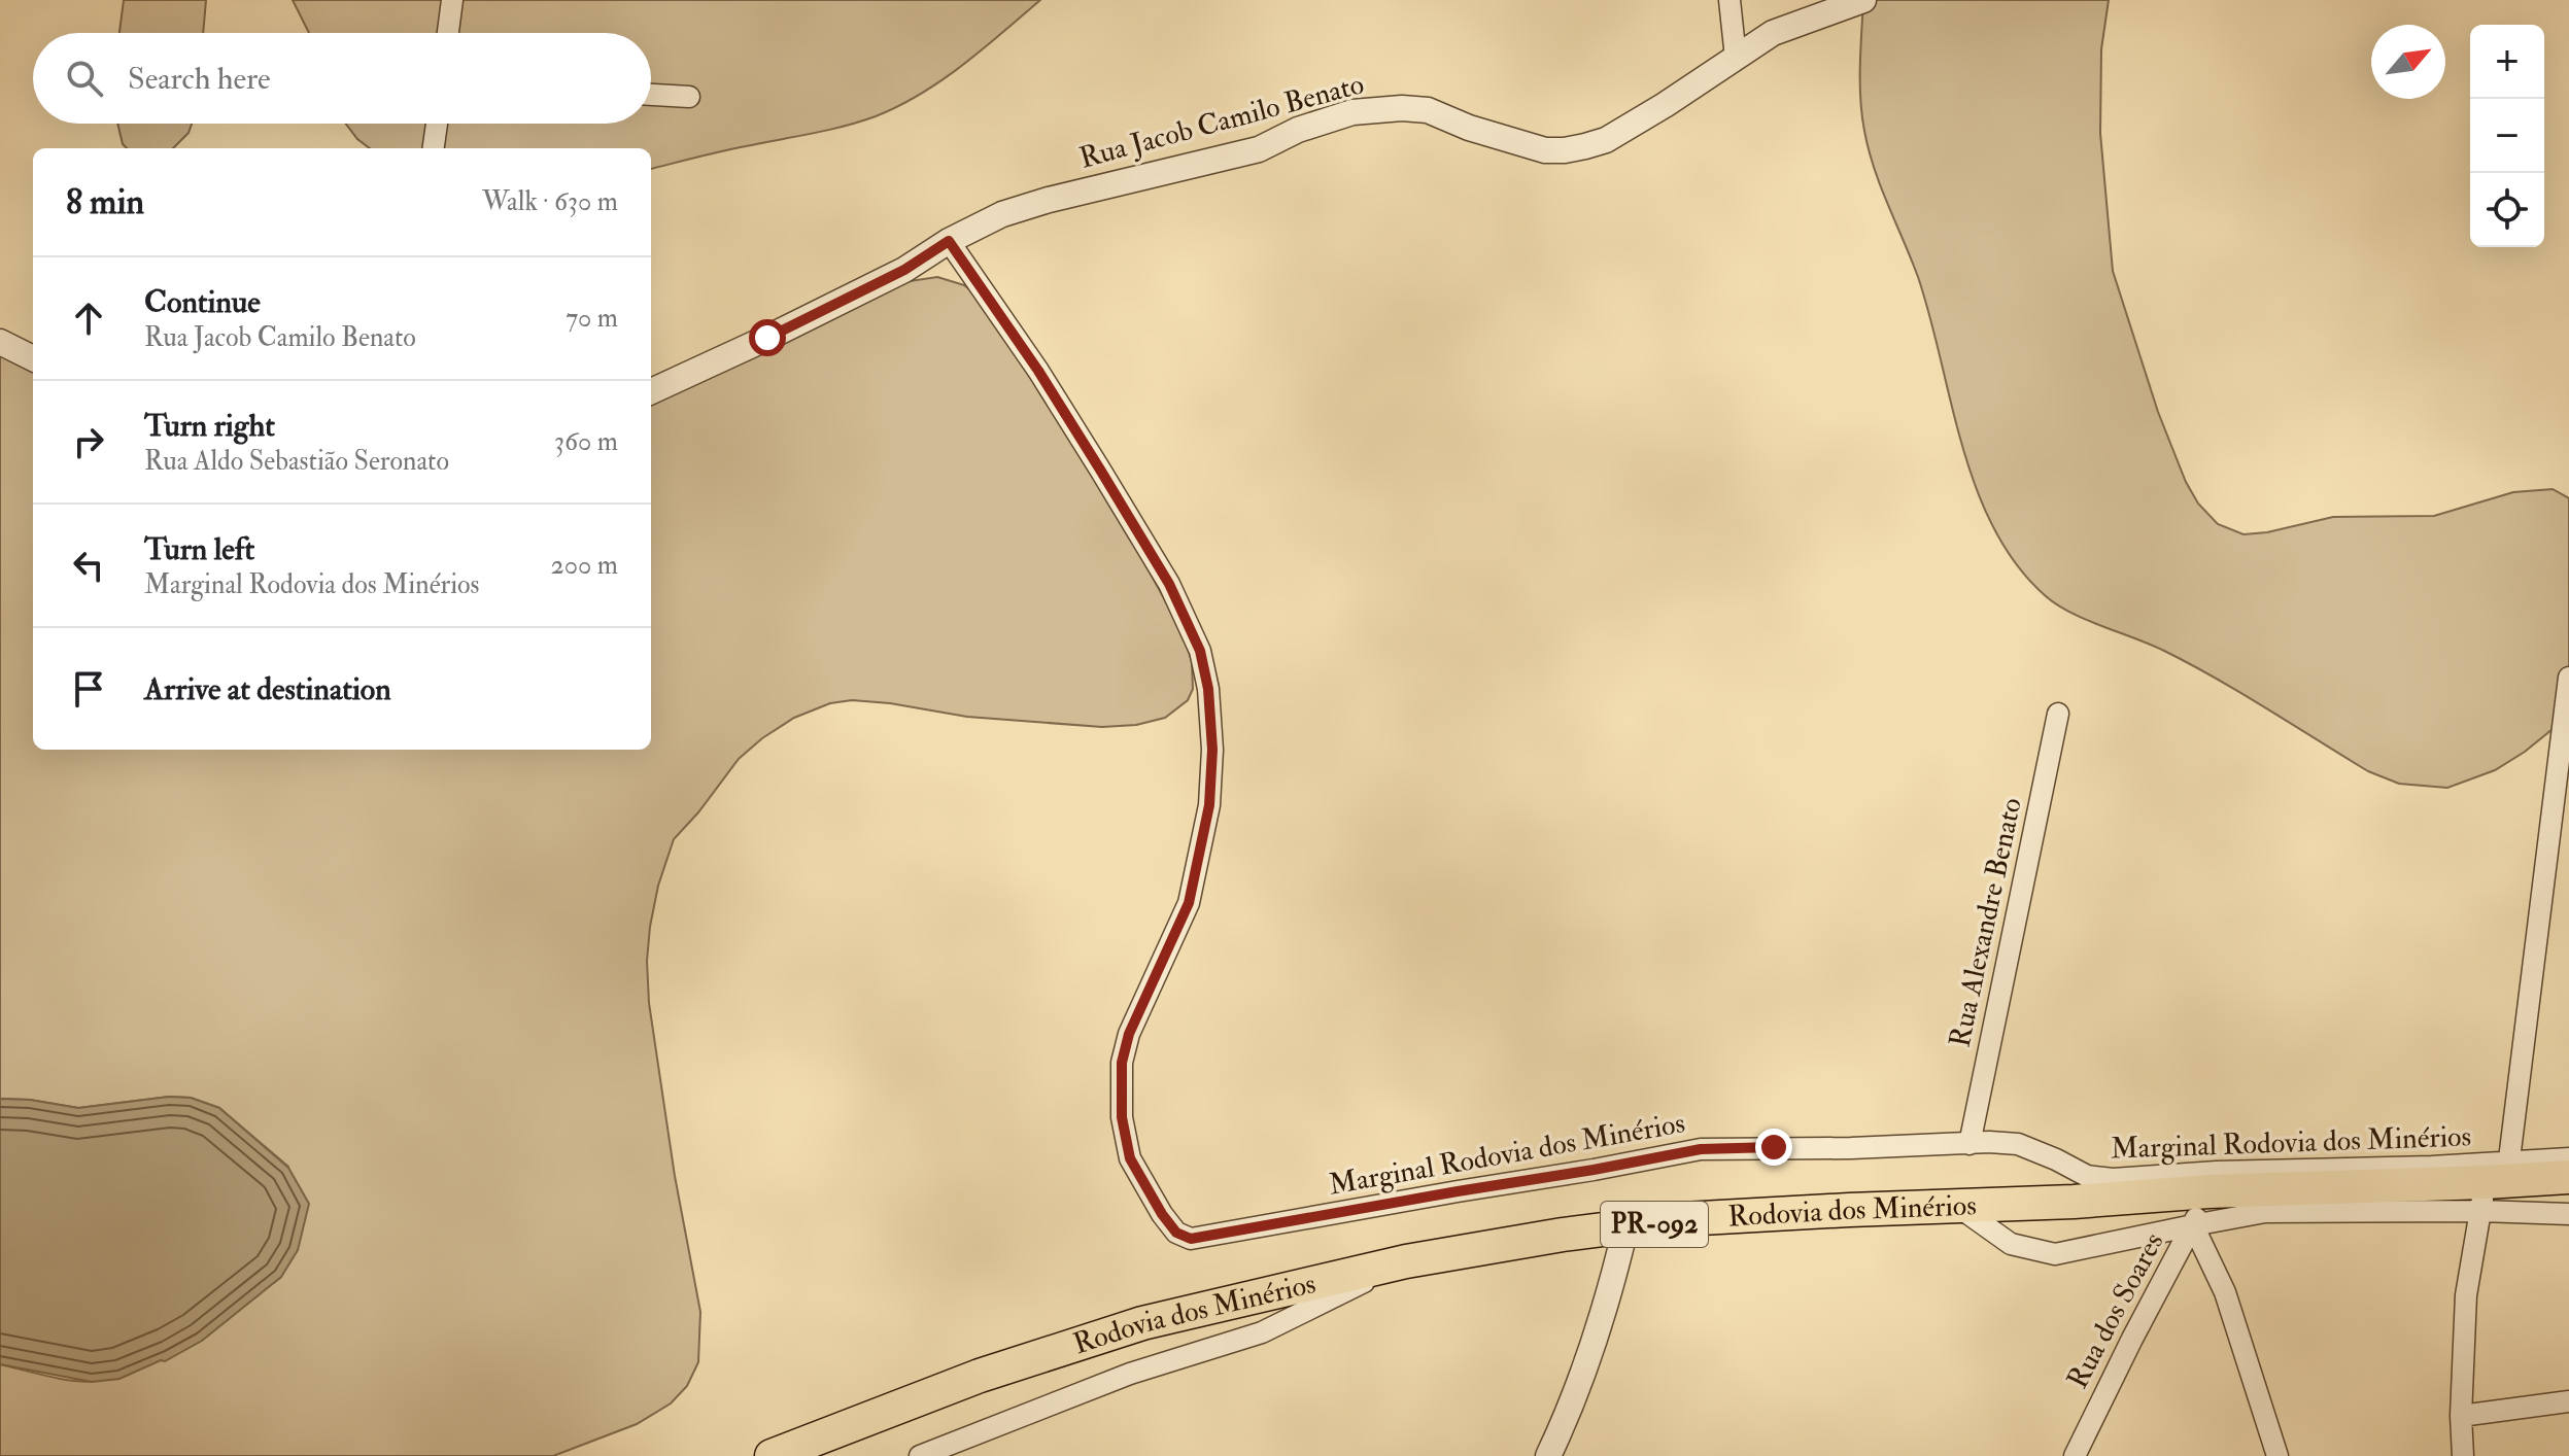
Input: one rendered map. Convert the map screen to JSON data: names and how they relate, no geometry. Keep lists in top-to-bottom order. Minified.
{"streets":{"main road":["Rodovia dos Minérios","PR-092"],"street":["Rua Jacob Camilo Benato","Rua Alexandre Benato","Marginal Rodovia dos Minérios","Rua dos Soares"]},"crossings":[["Rua Jacob Camilo Benato","Marginal Rodovia dos Minérios"],["Rua Alexandre Benato","Marginal Rodovia dos Minérios"],["Marginal Rodovia dos Minérios","Rodovia dos Minérios"],["Marginal Rodovia dos Minérios","Rua dos Soares"],["Rodovia dos Minérios","Rua dos Soares"]],"north":"top right","page":{"map_buttons":["+","−"],"search":"Search here","heading":["8 min","Walk · 630 m"],"list":[["Continue","Rua Jacob Camilo Benato","70 m"],["Turn right","Rua Aldo Sebastião Seronato","360 m"],["Turn left","Marginal Rodovia dos Minérios","200 m"],"Arrive at destination"]}}
